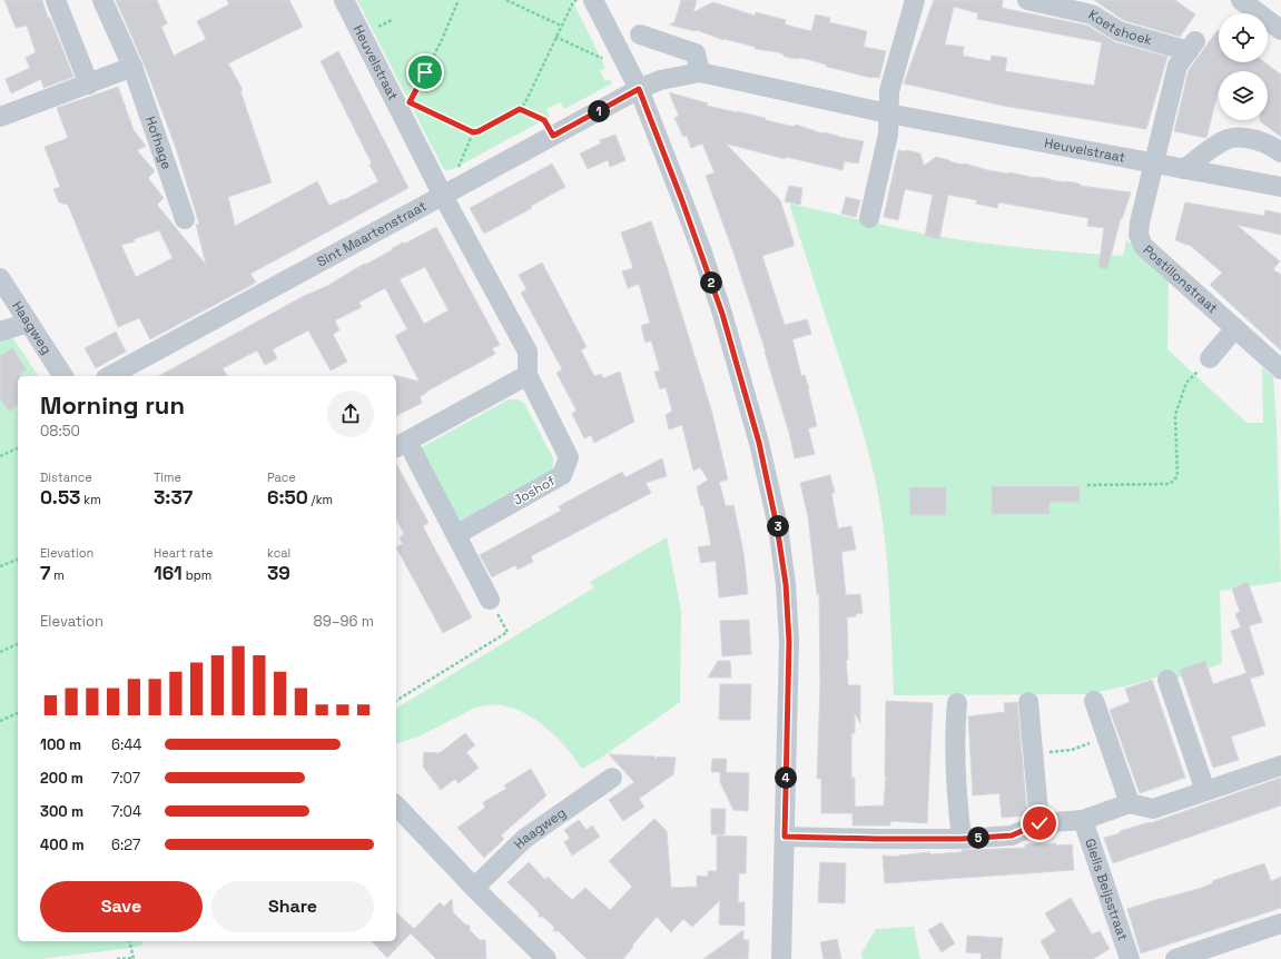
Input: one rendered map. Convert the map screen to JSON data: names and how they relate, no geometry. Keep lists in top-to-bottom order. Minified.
{"streets":{"street":["Koetshoek","Heuvelstraat","Hofhage","Sint Maartenstraat","Postillonstraat","Haagweg","Joshof","Gielis Beijsstraat"]},"crossings":[["Koetshoek","Heuvelstraat"],["Koetshoek","Postillonstraat"],["Heuvelstraat","Sint Maartenstraat"],["Heuvelstraat","Postillonstraat"],["Heuvelstraat","Joshof"],["Sint Maartenstraat","Joshof"]],"page":{"pins":["1","2","3","4","5"],"heading":["Morning run","08:50"],"stats":[["Distance","0.53 km"],["Time","3:37"],["Pace","6:50 /km"],["Elevation","7 m"],["Heart rate","161 bpm"],["kcal","39"]],"chart":["Elevation","89–96 m"],"list":[{"name":"100 m","note":"6:44"},{"name":"200 m","note":"7:07"},{"name":"300 m","note":"7:04"},{"name":"400 m","note":"6:27"}],"buttons":["Save","Share"]}}
